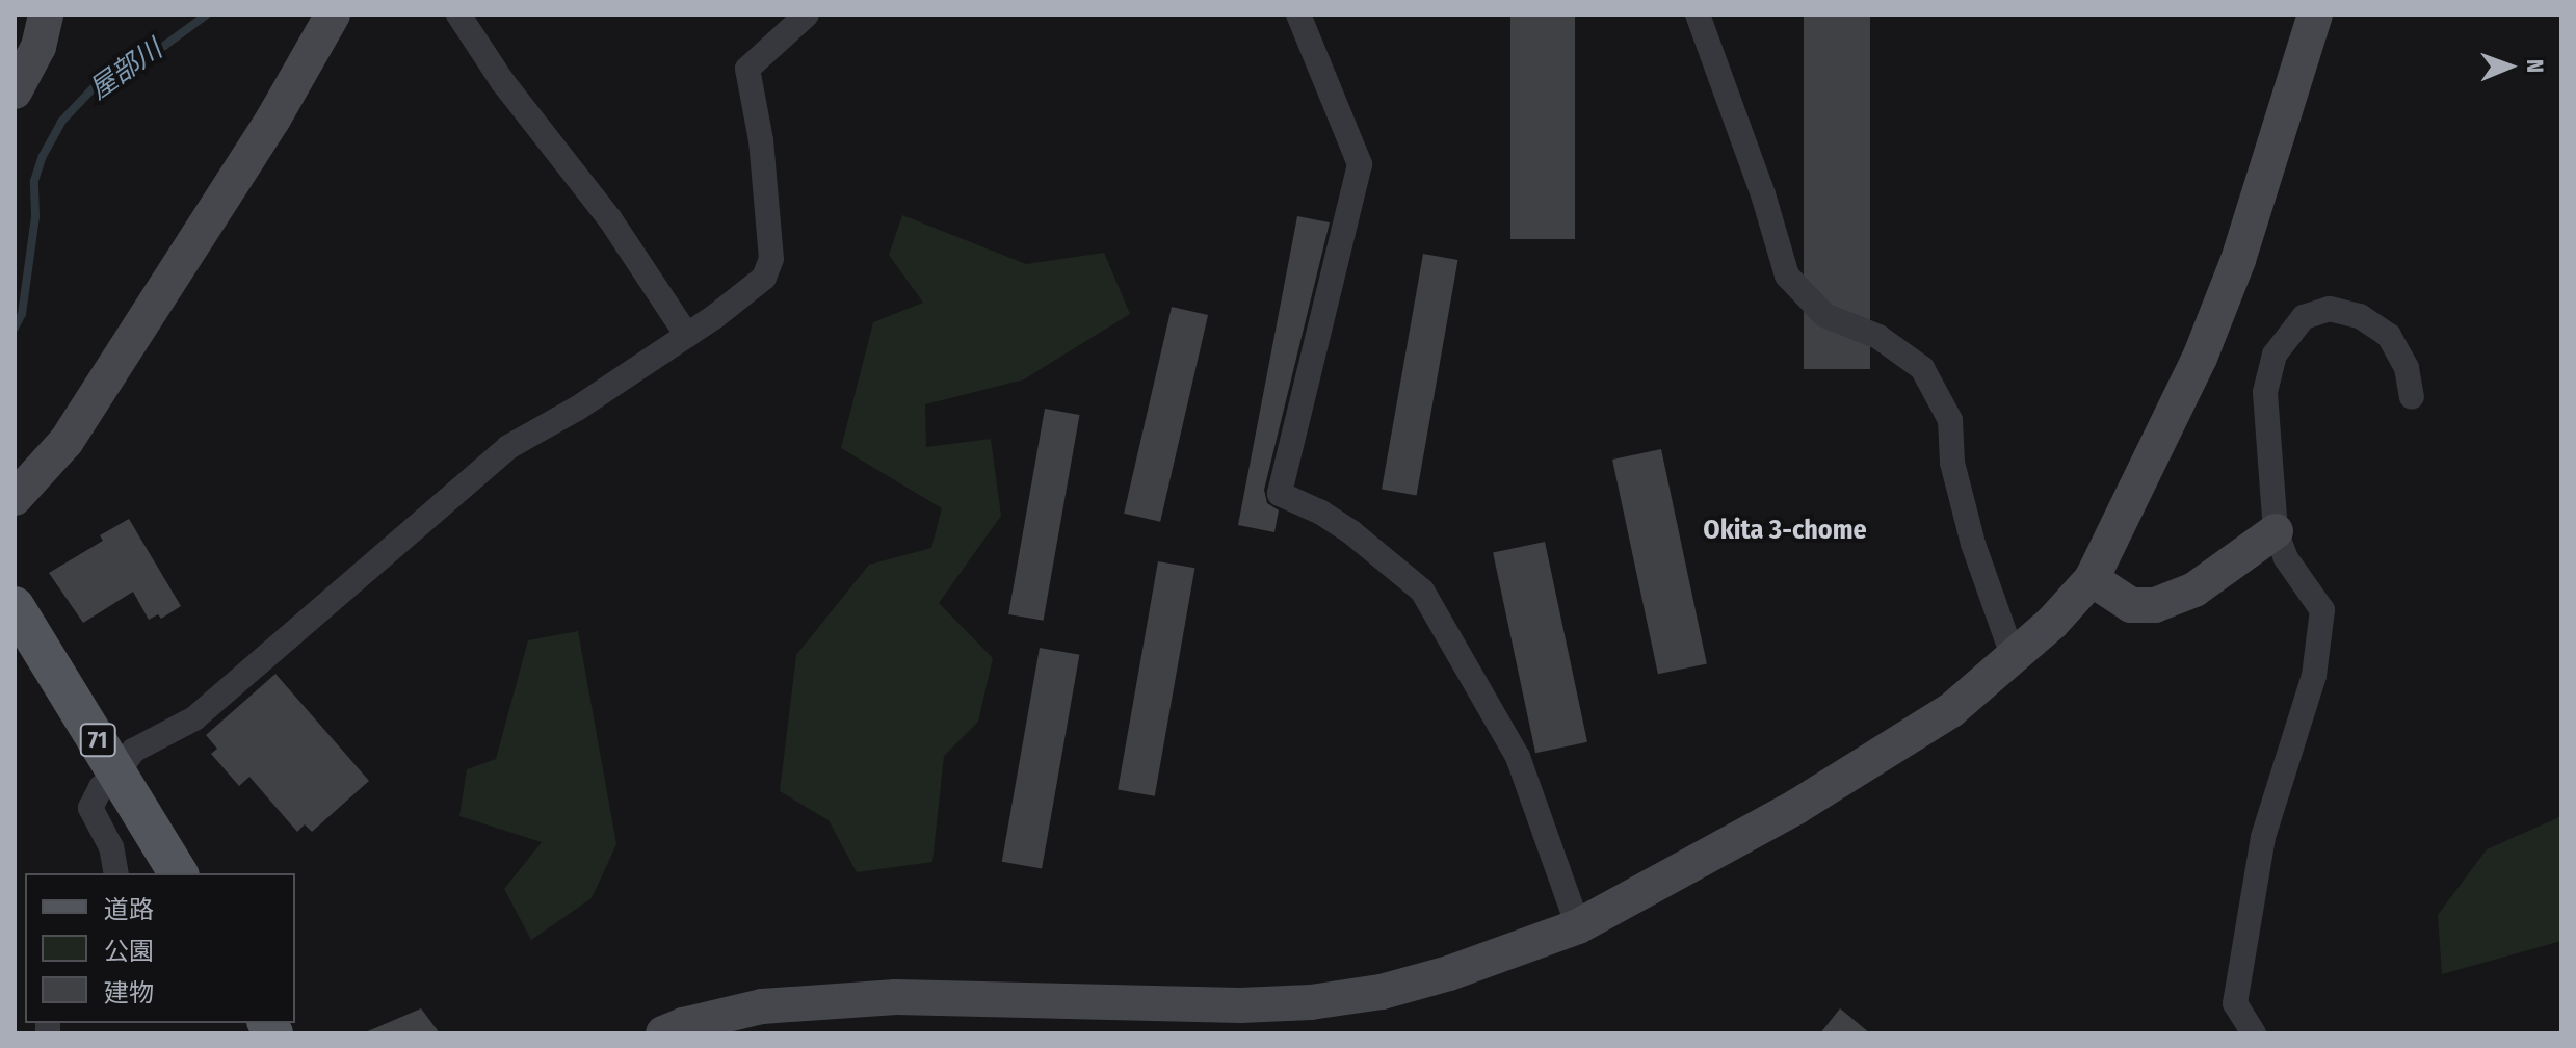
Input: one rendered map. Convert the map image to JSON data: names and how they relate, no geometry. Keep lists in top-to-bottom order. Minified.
{"streets":{"main road":["71"]},"districts":["Okita 3-chome"],"water":["屋部川"],"legend":["道路","公園","建物"],"north":"right"}
